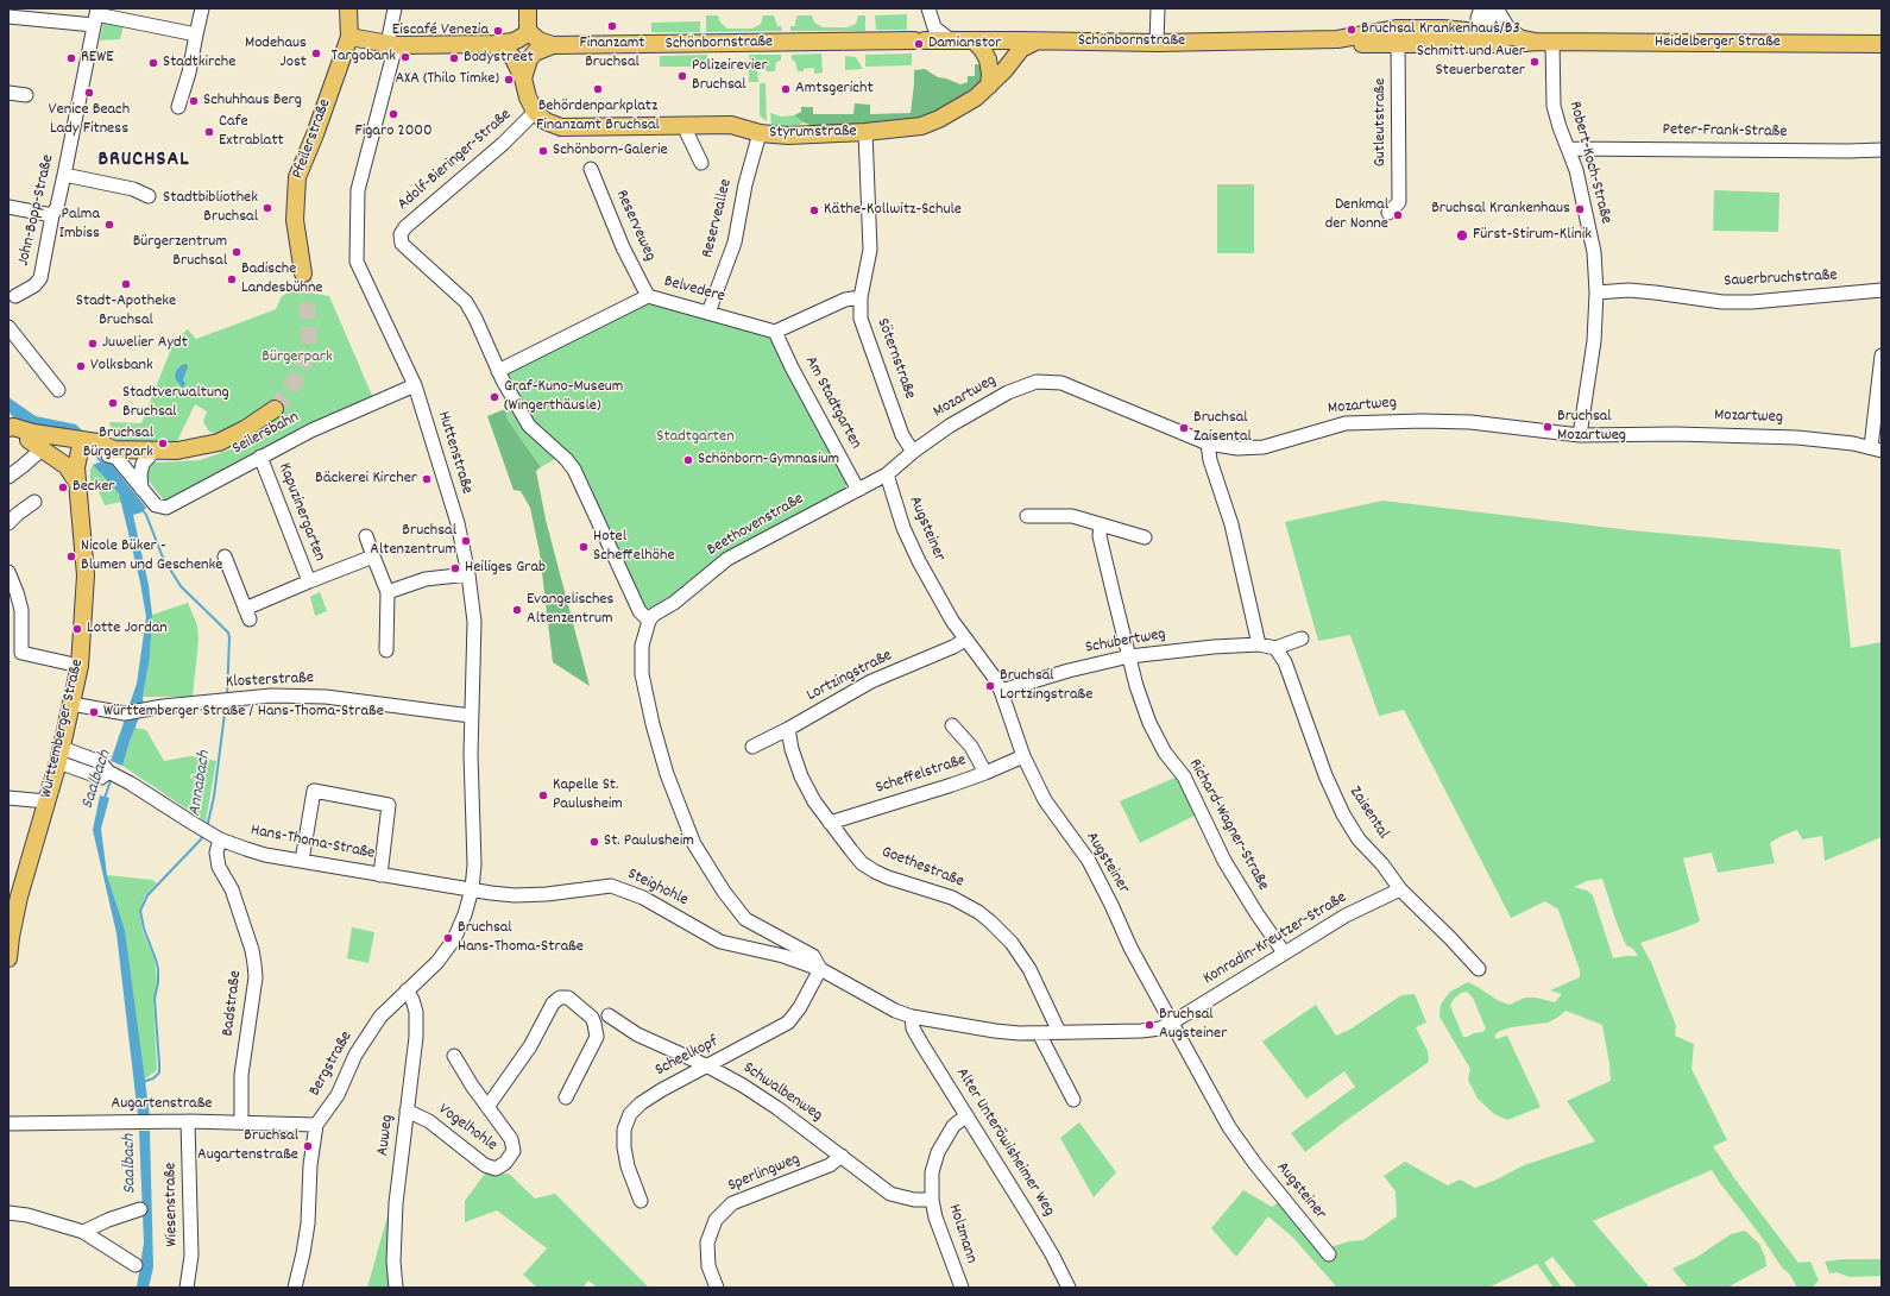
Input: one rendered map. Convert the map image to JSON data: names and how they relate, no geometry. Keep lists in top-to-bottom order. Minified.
{"streets":{"main road":["Schönbornstraße","Heidelberger Straße","Styrumstraße","Pfeilerstraße","Württemberger Straße"],"street":["Gutleutstraße","Peter-Frank-Straße","Adolf-Bieringer-Straße","Robert-Koch-Straße","John-Bopp-Straße","Reserveallee","Reserveweg","Sauerbruchstraße","Belvedere","Söternstraße","Mozartweg","Am Stadtgarten","Seilersbahn","Huttenstraße","Kapuzinergarten","Beethovenstraße","Augsteiner","Schubertweg","Lortzingstraße","Klosterstraße","Scheffelstraße","Zaisental","Richard-Wagner-Straße","Hans-Thoma-Straße","Goethestraße","Steighohle","Konradin-Kreutzer-Straße","Badstraße","Scheelkopf","Bergstraße","Schwalbenweg","Augartenstraße","Vogelhohle","Auweg","Alter Unteröwisheimer Weg","Sperlingweg","Wiesenstraße","Holzmann"]},"crossings":[["Schönbornstraße","Heidelberger Straße"],["Schönbornstraße","Gutleutstraße"],["Schönbornstraße","Styrumstraße"],["Heidelberger Straße","Robert-Koch-Straße"],["Peter-Frank-Straße","Robert-Koch-Straße"],["Styrumstraße","Adolf-Bieringer-Straße"],["Styrumstraße","Reserveallee"],["Styrumstraße","Söternstraße"],["Adolf-Bieringer-Straße","Belvedere"],["Adolf-Bieringer-Straße","Beethovenstraße"],["Robert-Koch-Straße","Sauerbruchstraße"],["Robert-Koch-Straße","Mozartweg"],["Reserveallee","Belvedere"],["Reserveweg","Belvedere"],["Belvedere","Am Stadtgarten"],["Söternstraße","Mozartweg"],["Mozartweg","Beethovenstraße"],["Mozartweg","Augsteiner"],["Am Stadtgarten","Beethovenstraße"],["Seilersbahn","Huttenstraße"],["Seilersbahn","Kapuzinergarten"],["Seilersbahn","Württemberger Straße"],["Huttenstraße","Klosterstraße"],["Huttenstraße","Hans-Thoma-Straße"],["Huttenstraße","Steighohle"],["Huttenstraße","Bergstraße"],["Beethovenstraße","Augsteiner"],["Augsteiner","Schubertweg"],["Augsteiner","Lortzingstraße"],["Augsteiner","Scheffelstraße"],["Augsteiner","Konradin-Kreutzer-Straße"],["Schubertweg","Richard-Wagner-Straße"],["Lortzingstraße","Goethestraße"],["Klosterstraße","Württemberger Straße"],["Württemberger Straße","Hans-Thoma-Straße"],["Scheffelstraße","Goethestraße"],["Zaisental","Konradin-Kreutzer-Straße"],["Richard-Wagner-Straße","Konradin-Kreutzer-Straße"],["Hans-Thoma-Straße","Steighohle"],["Hans-Thoma-Straße","Badstraße"],["Hans-Thoma-Straße","Bergstraße"],["Steighohle","Scheelkopf"],["Steighohle","Bergstraße"],["Badstraße","Augartenstraße"],["Scheelkopf","Schwalbenweg"],["Bergstraße","Augartenstraße"],["Bergstraße","Auweg"],["Schwalbenweg","Sperlingweg"],["Schwalbenweg","Holzmann"],["Augartenstraße","Wiesenstraße"],["Vogelhohle","Auweg"],["Alter Unteröwisheimer Weg","Holzmann"]],"districts":["BRUCHSAL"],"water":["Saalbach","Annabach"],"parks":["Bürgerpark","Stadtgarten"],"places":["Finanzamt Bruchsal","Bruchsal Krankenhaus/B3","Eiscafé Venezia","Damianstor","Modehaus Jost","Targobank","REWE","Bodystreet","Schmitt und Auer Steuerberater","Stadtkirche","Polizeirevier Bruchsal","AXA (Thilo Timke)","Behördenparkplatz Finanzamt Bruchsal","Amtsgericht","Venice Beach Lady Fitness","Schuhhaus Berg","Figaro 2000","Cafe Extrablatt","Schönborn-Galerie","Stadtbibliothek Bruchsal","Bruchsal Krankenhaus","Käthe-Kollwitz-Schule","Denkmal der Nonne","Palma Imbiss","Fürst-Stirum-Klinik","Bürgerzentrum Bruchsal","Badische Landesbühne","Stadt-Apotheke Bruchsal","Juwelier Aydt","Volksbank","Graf-Kuno-Museum (Wingerthäusle)","Stadtverwaltung Bruchsal","Bruchsal Mozartweg","Bruchsal Zaisental","Bruchsal Bürgerpark","Schönborn-Gymnasium","Bäckerei Kircher","Becker","Bruchsal Altenzentrum","Hotel Scheffelhöhe","Nicole Büker - Blumen und Geschenke","Heiliges Grab","Evangelisches Altenzentrum","Lotte Jordan","Bruchsal Lortzingstraße","Württemberger Straße / Hans-Thoma-Straße","Kapelle St. Paulusheim","St. Paulusheim","Bruchsal Hans-Thoma-Straße","Bruchsal Augsteiner","Bruchsal Augartenstraße"]}
